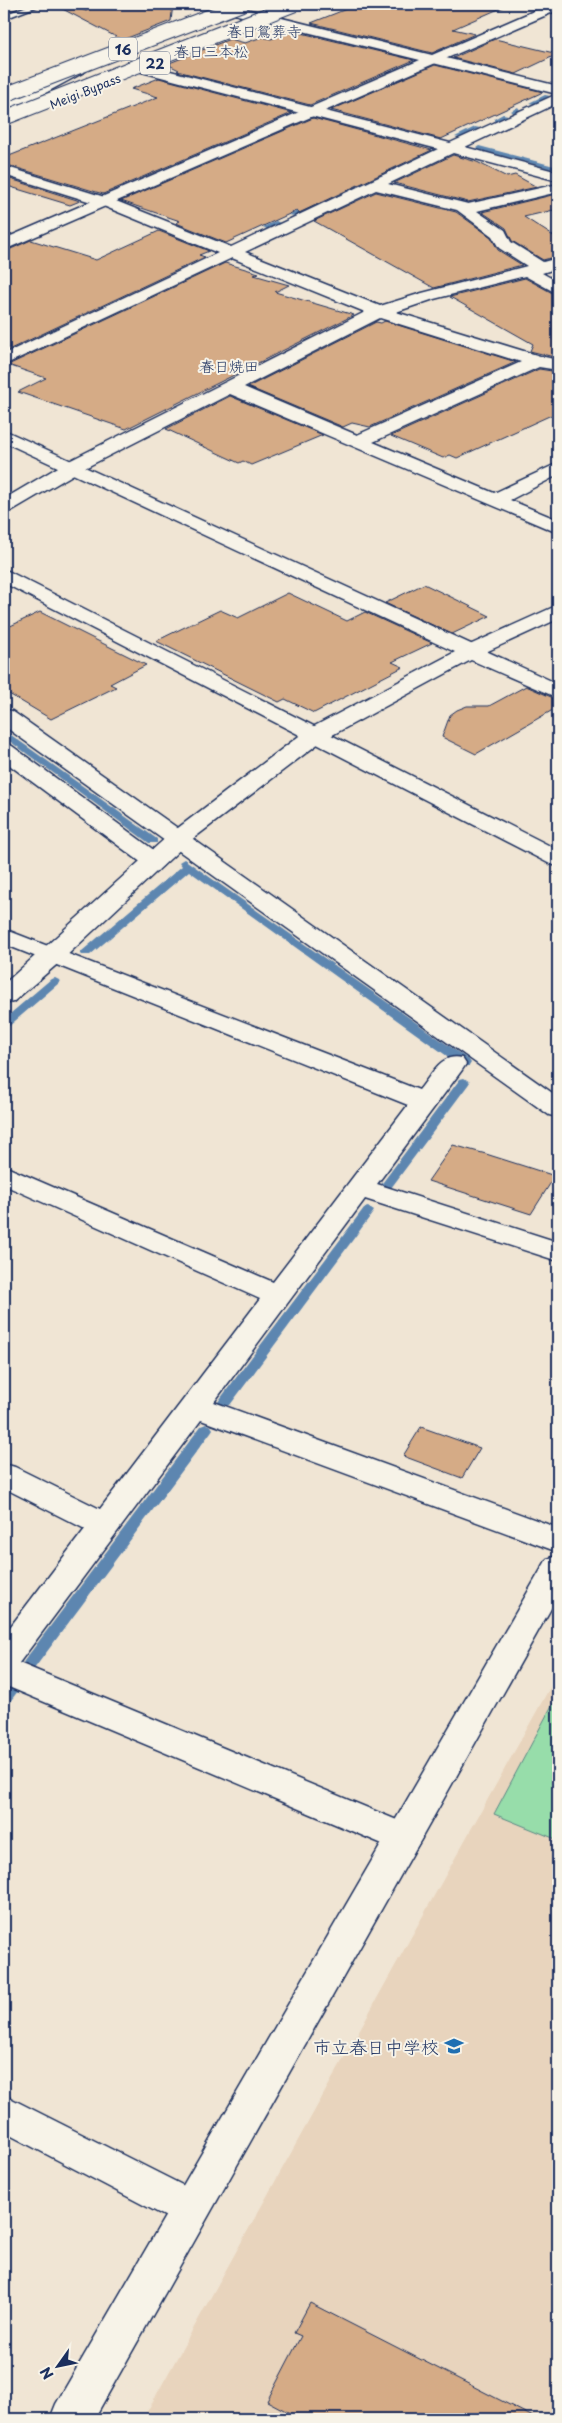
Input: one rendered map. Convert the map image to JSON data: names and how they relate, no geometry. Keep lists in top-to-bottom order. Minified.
{"streets":{"main road":["16","22","Meigi Bypass"]},"districts":["春日鴛葬寺","春日三本松","春日焼田"],"places":{"school or university":["市立春日中学校"]},"north":"bottom left"}
